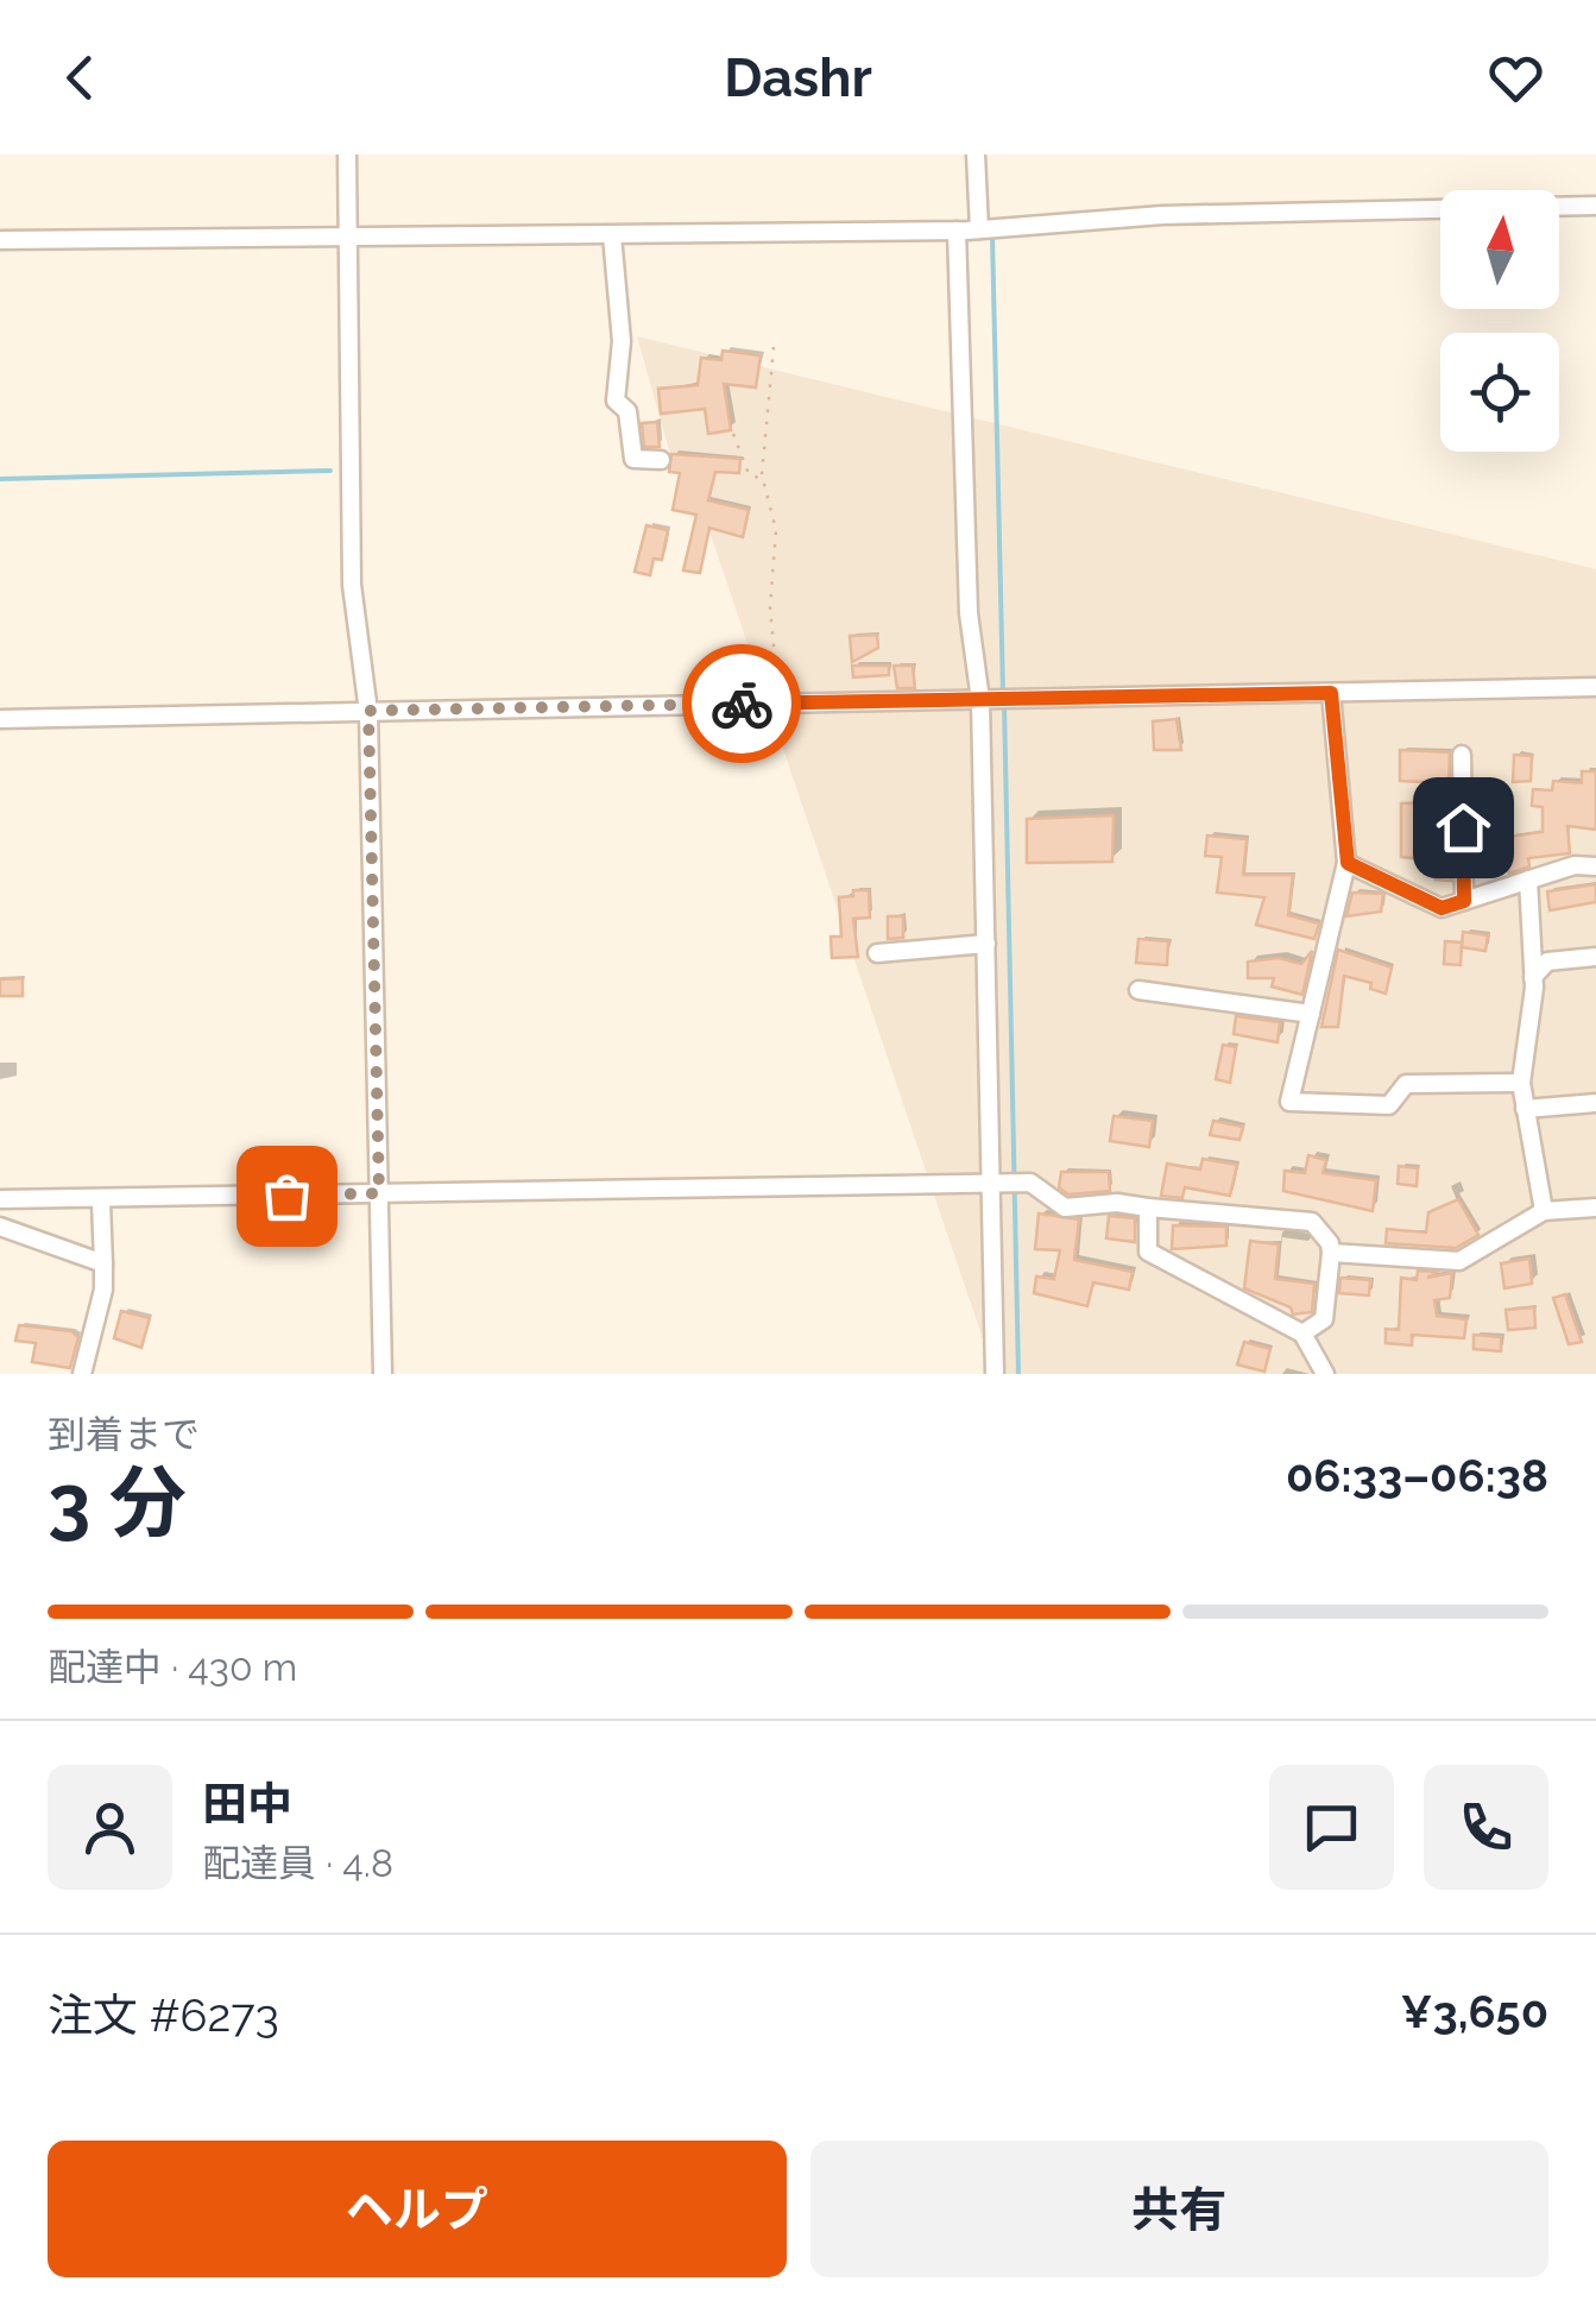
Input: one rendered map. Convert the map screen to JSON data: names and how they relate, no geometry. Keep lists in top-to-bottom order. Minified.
{"north":"top","page":{"header":"Dashr","heading":["3 分","到着まで","06:33–06:38"],"panel":["田中","配達員 · 4.8","注文 #6273","¥3,650"],"bar":"配達中 · 430 m","buttons":["ヘルプ","共有"]}}
